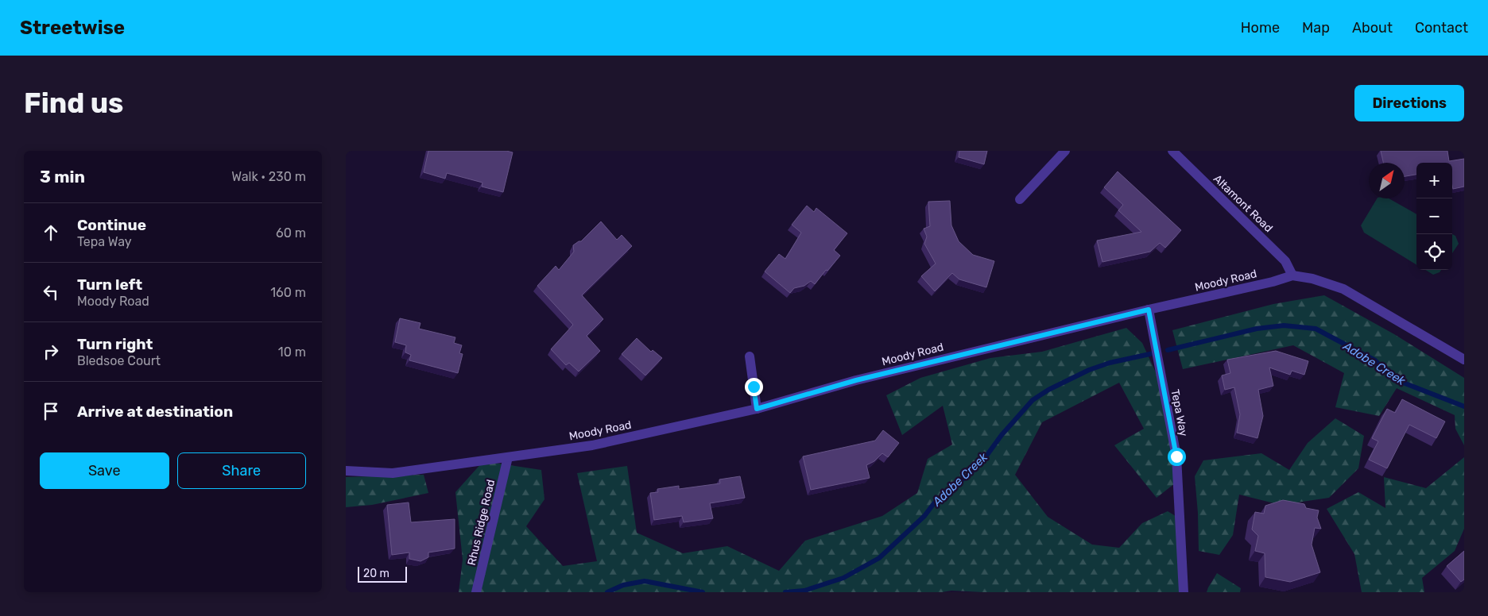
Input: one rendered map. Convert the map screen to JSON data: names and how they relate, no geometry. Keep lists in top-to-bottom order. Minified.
{"streets":{"street":["Altamont Road","Moody Road","Tepa Way","Rhus Ridge Road"]},"crossings":[["Altamont Road","Moody Road"],["Moody Road","Tepa Way"],["Moody Road","Rhus Ridge Road"]],"water":["Adobe Creek"],"scale_bar":"20 m","north":"top right","page":{"header":"Streetwise","nav":["Home","Map","About","Contact"],"buttons":["Directions",["Save","Share"]],"title":"Find us","heading":["3 min","Walk · 230 m"],"map_buttons":["+","−"],"list":[["Continue","Tepa Way","60 m"],["Turn left","Moody Road","160 m"],["Turn right","Bledsoe Court","10 m"],"Arrive at destination"],"scale":"20 m"}}
